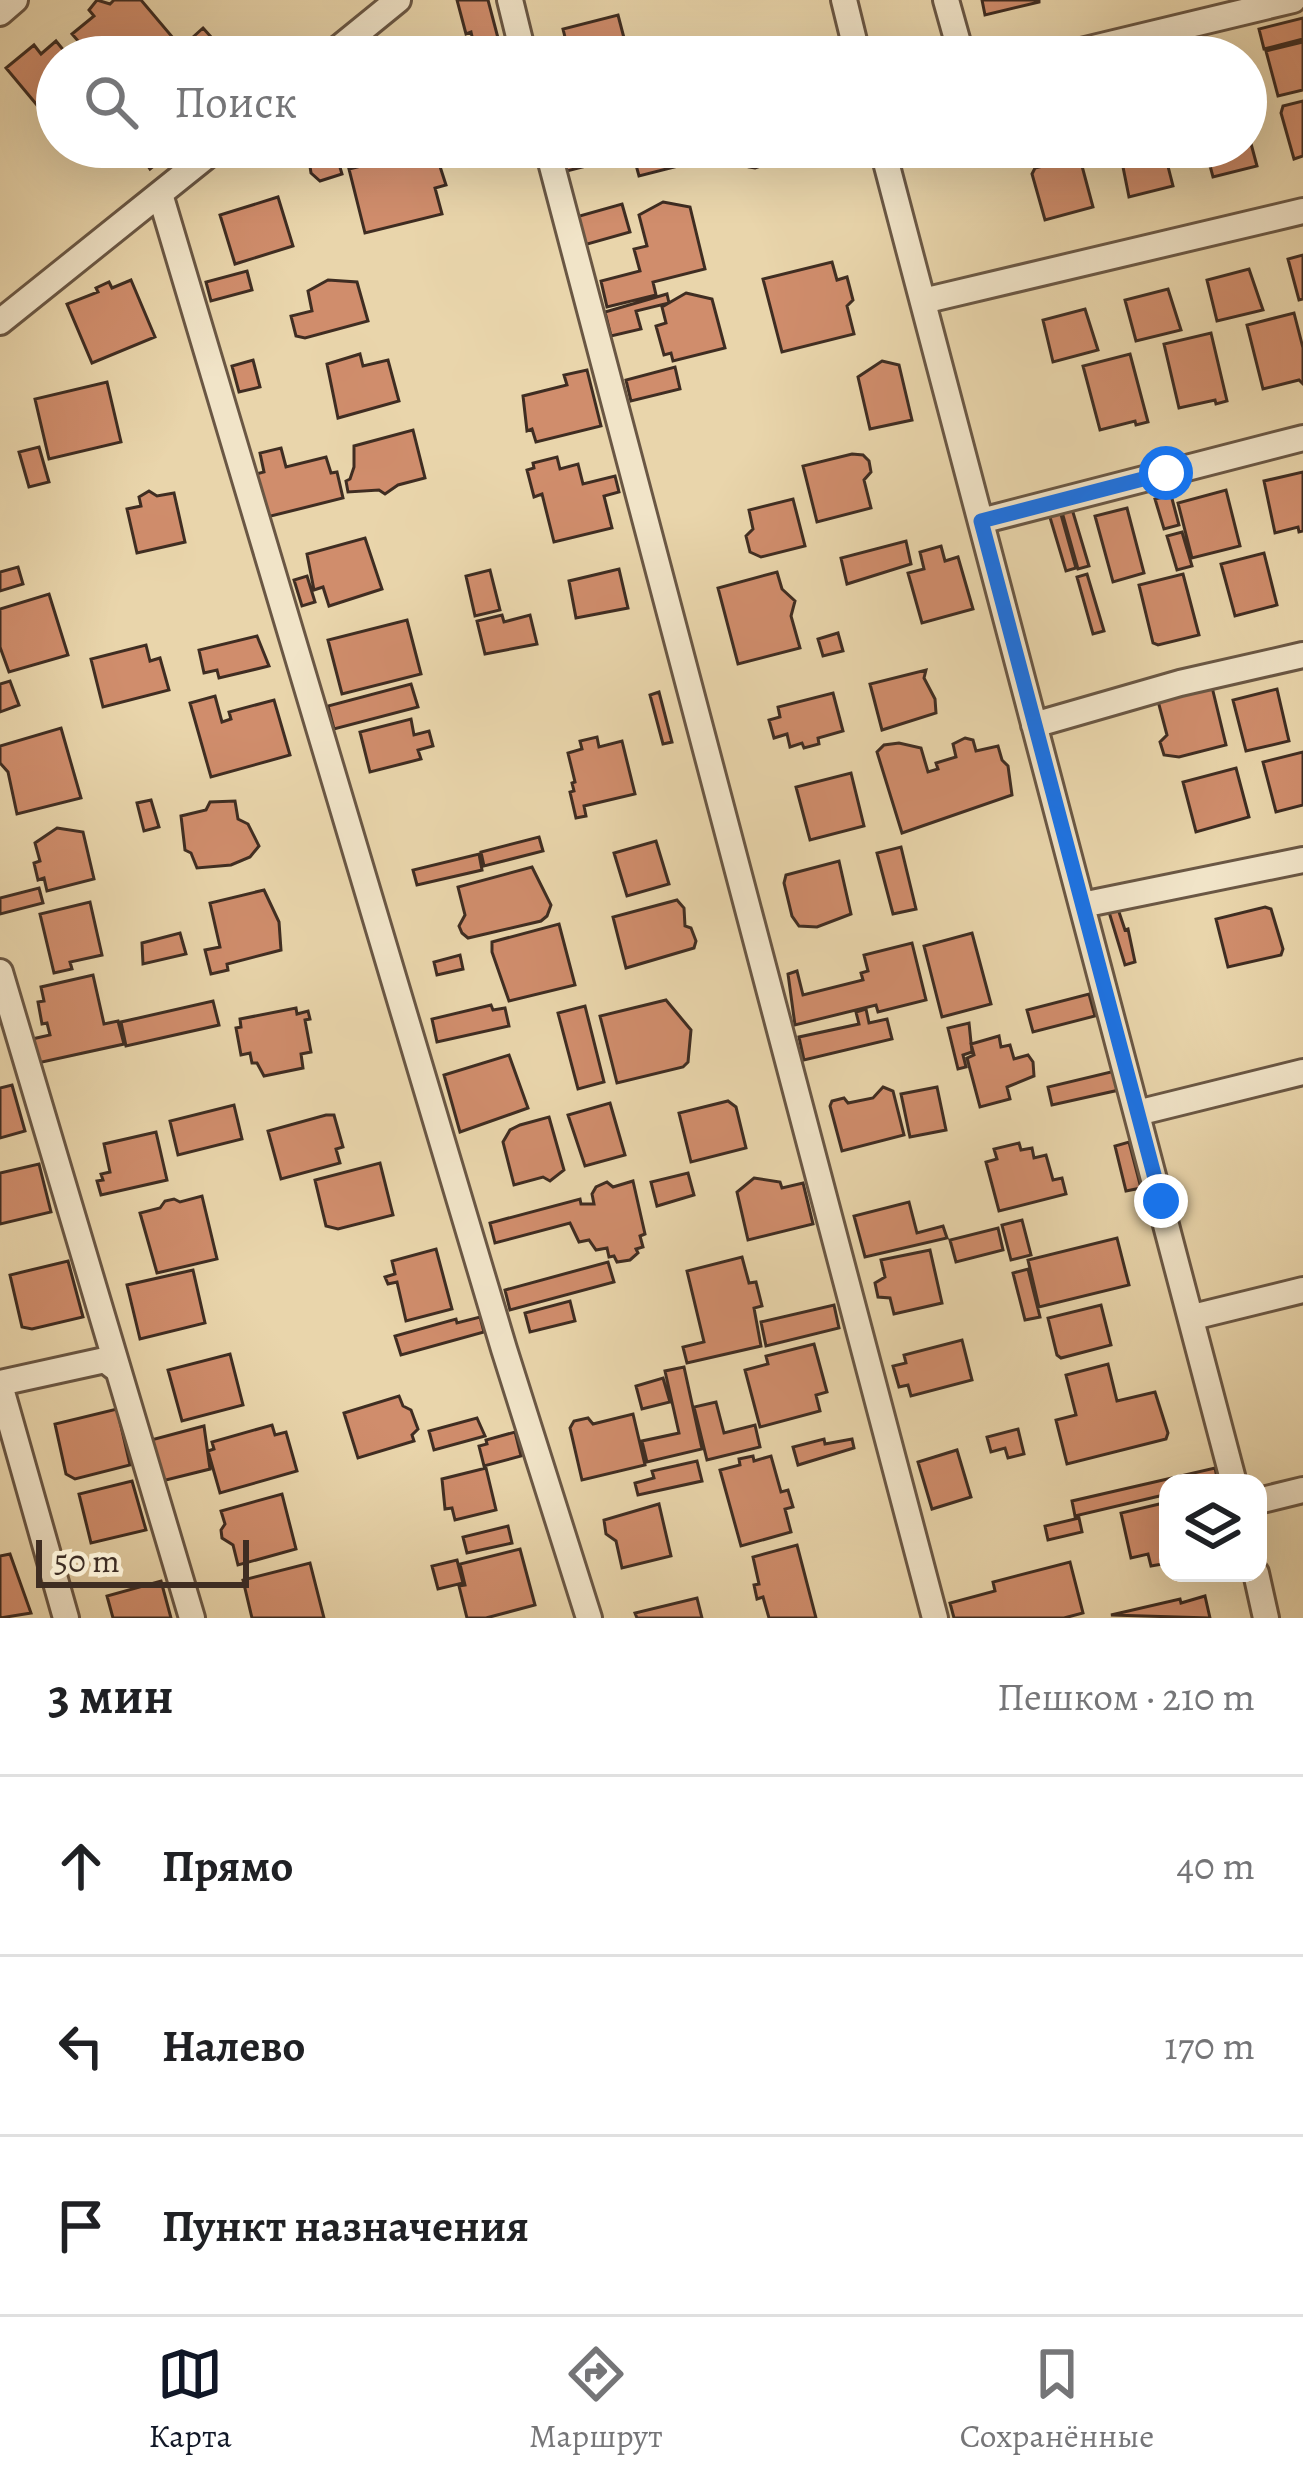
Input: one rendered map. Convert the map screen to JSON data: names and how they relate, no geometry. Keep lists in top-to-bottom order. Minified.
{"scale_bar":"50 m","page":{"search":"Поиск","scale":"50 m","heading":["3 мин","Пешком · 210 m"],"list":[["Прямо","40 m"],["Налево","170 m"],"Пункт назначения"],"nav":["Карта","Маршрут","Сохранённые"]}}
